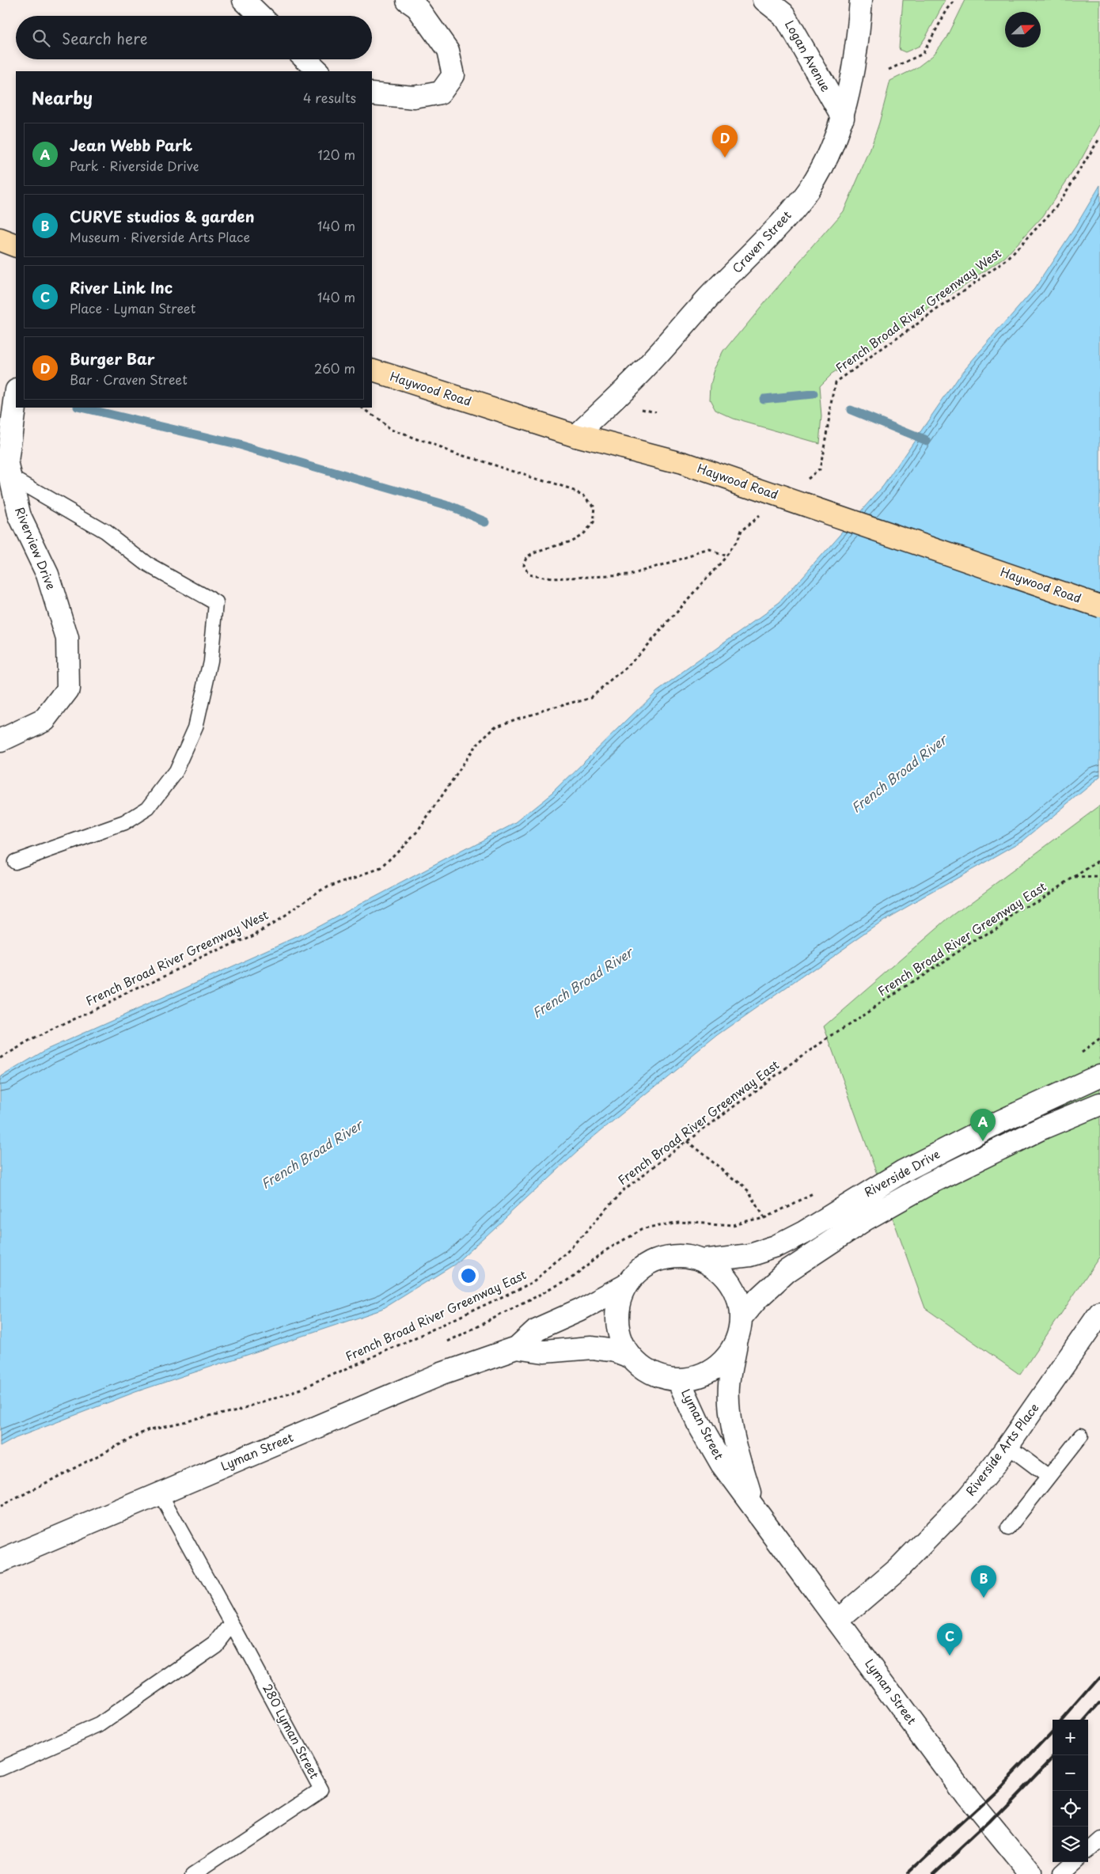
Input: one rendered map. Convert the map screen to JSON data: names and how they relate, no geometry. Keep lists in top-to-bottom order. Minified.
{"streets":{"main road":["Logan Avenue","Craven Street","Haywood Road","Riverview Drive","Riverside Drive","Lyman Street","Riverside Arts Place"],"lane":["280 Lyman Street"],"path":["French Broad River Greenway West","French Broad River Greenway East"]},"crossings":[["Logan Avenue","Craven Street"],["Craven Street","Haywood Road"],["Riverside Drive","Lyman Street"],["Lyman Street","Riverside Arts Place"]],"water":["French Broad River"],"north":"right","page":{"search":"Search here","heading":["Nearby","4 results"],"list":[{"mark":"A","name":"Jean Webb Park","note":"Park · Riverside Drive","value":"120 m"},{"mark":"B","name":"CURVE studios & garden","note":"Museum · Riverside Arts Place","value":"140 m"},{"mark":"C","name":"River Link Inc","note":"Place · Lyman Street","value":"140 m"},{"mark":"D","name":"Burger Bar","note":"Bar · Craven Street","value":"260 m"}],"pins":["D","A","B","C"],"map_buttons":["+","−"]}}
